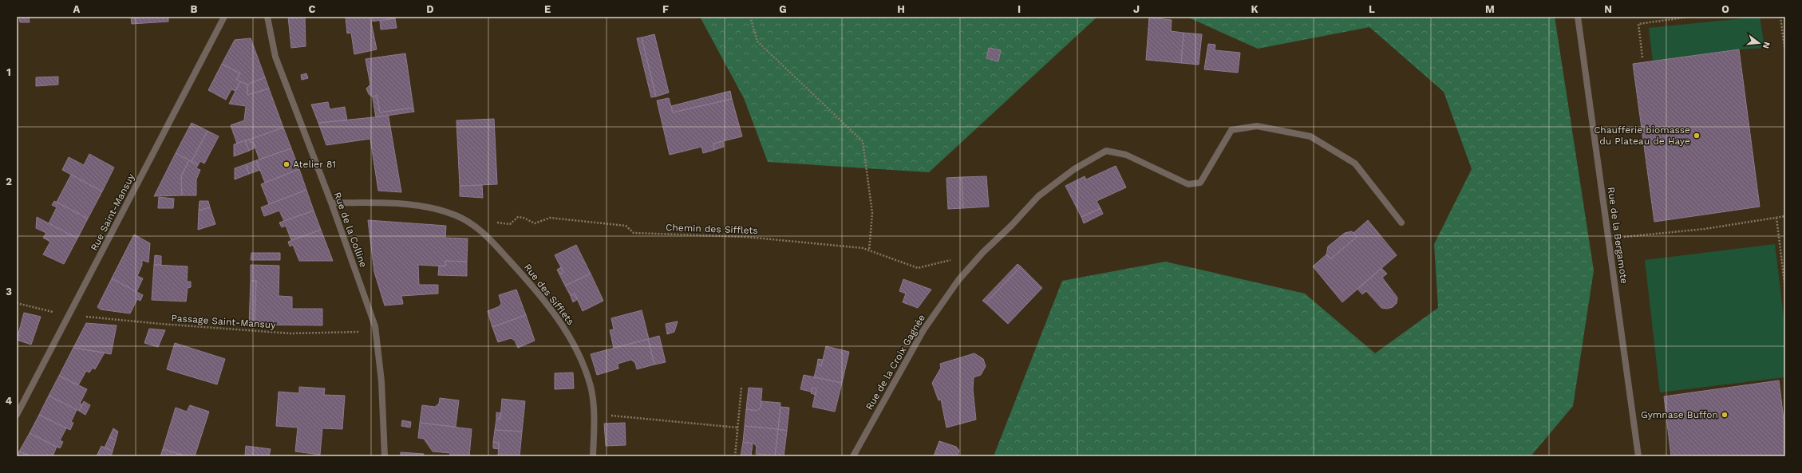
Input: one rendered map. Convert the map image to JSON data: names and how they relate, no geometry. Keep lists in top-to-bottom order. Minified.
{"streets":{"street":["Rue Saint-Mansuy","Rue de la Colline","Rue de la Bergamote","Rue des Sifflets","Rue de la Croix Gagnée"],"path":["Chemin des Sifflets","Passage Saint-Mansuy"]},"crossings":[["Rue Saint-Mansuy","Passage Saint-Mansuy"],["Chemin des Sifflets","Rue des Sifflets"],["Rue de la Colline","Rue des Sifflets"],["Rue de la Colline","Passage Saint-Mansuy"]],"places":["Chaufferie biomasse du Plateau de Haye","Atelier 81","Gymnase Buffon"],"north":"right","grid":{"columns":["A","B","C","D","E","F","G","H","I","J","K","L","M","N","O"],"rows":["1","2","3","4"]}}
